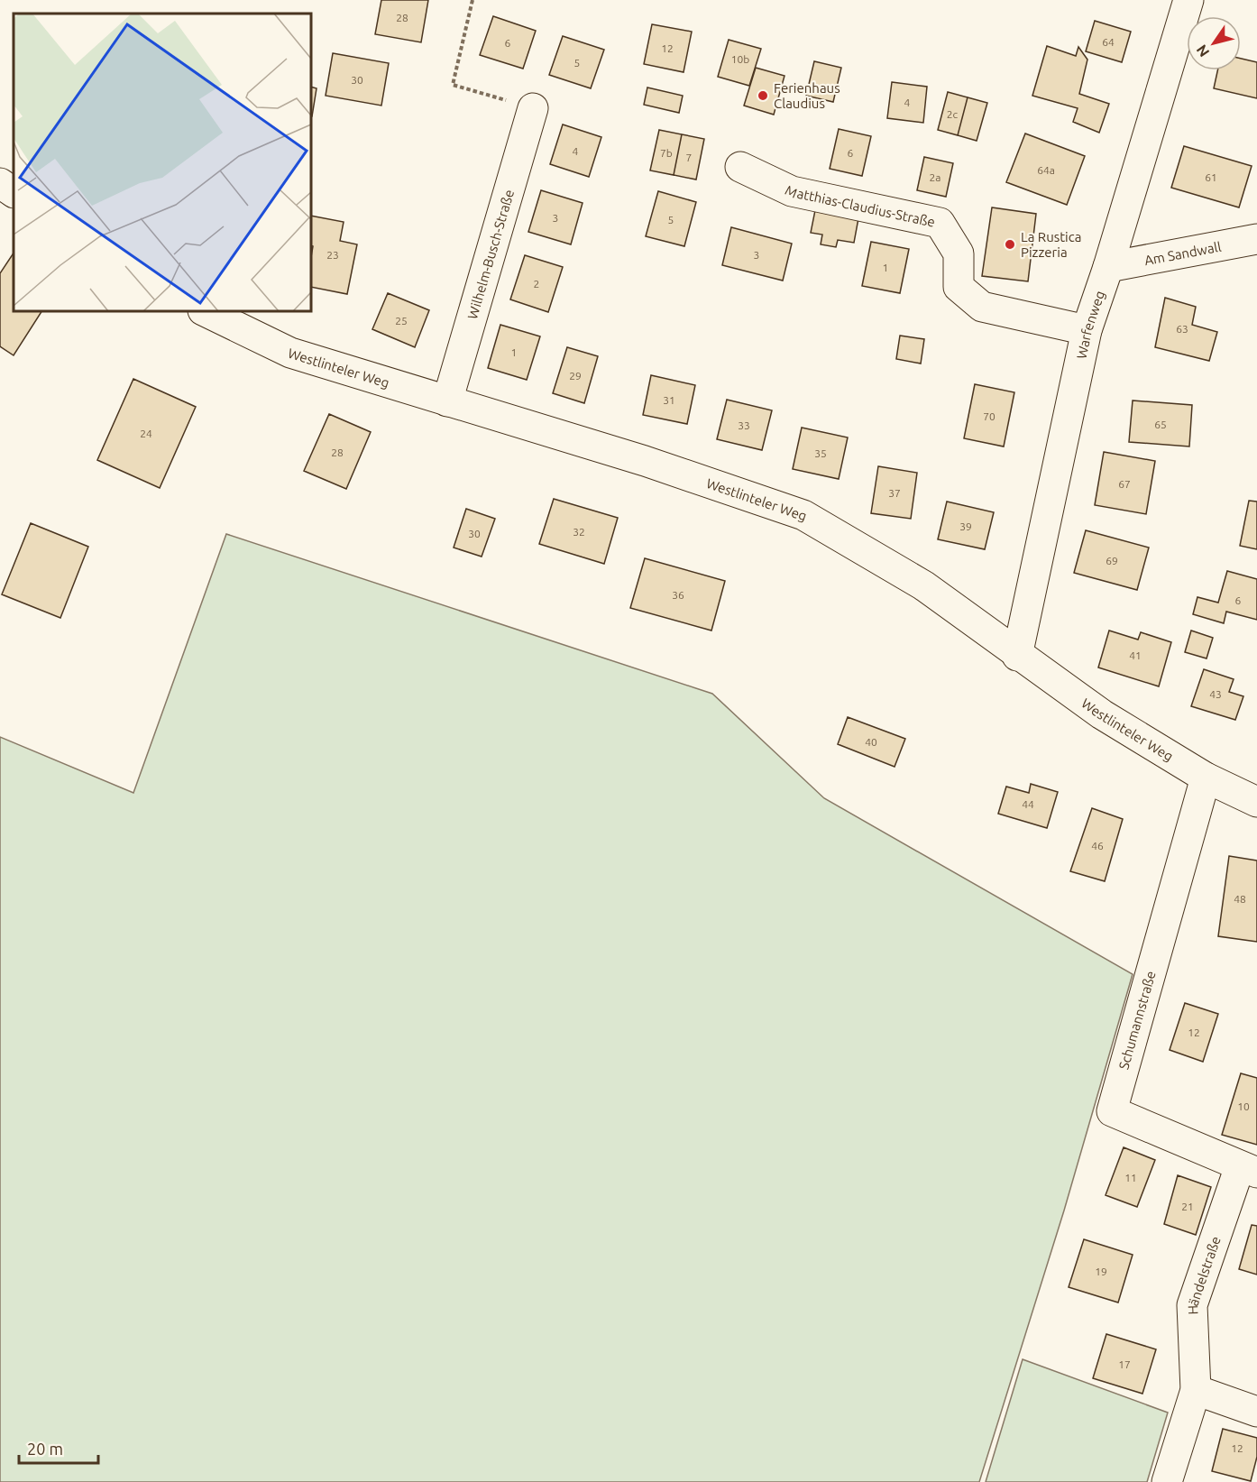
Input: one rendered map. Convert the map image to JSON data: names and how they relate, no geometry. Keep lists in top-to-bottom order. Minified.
{"streets":{"street":["Matthias-Claudius-Straße","Am Sandwall","Wilhelm-Busch-Straße","Warfenweg","Westlinteler Weg","Schumannstraße","Händelstraße"]},"crossings":[["Matthias-Claudius-Straße","Warfenweg"],["Am Sandwall","Warfenweg"],["Wilhelm-Busch-Straße","Westlinteler Weg"],["Warfenweg","Westlinteler Weg"],["Westlinteler Weg","Schumannstraße"],["Schumannstraße","Händelstraße"]],"places":["Ferienhaus Claudius","La Rustica Pizzeria"],"house_numbers":["28","64","6","12","10b","5","30","4","2c","4","7b","6","7","64a","2a","61","3","5","23","3","1","2","25","63","1","29","31","70","65","33","24","28","35","67","37","39","32","30","69","36","6","41","43","40","44","46","48","12","10","11","21","19","17","12"],"scale_bar":"20 m","north":"bottom left"}
